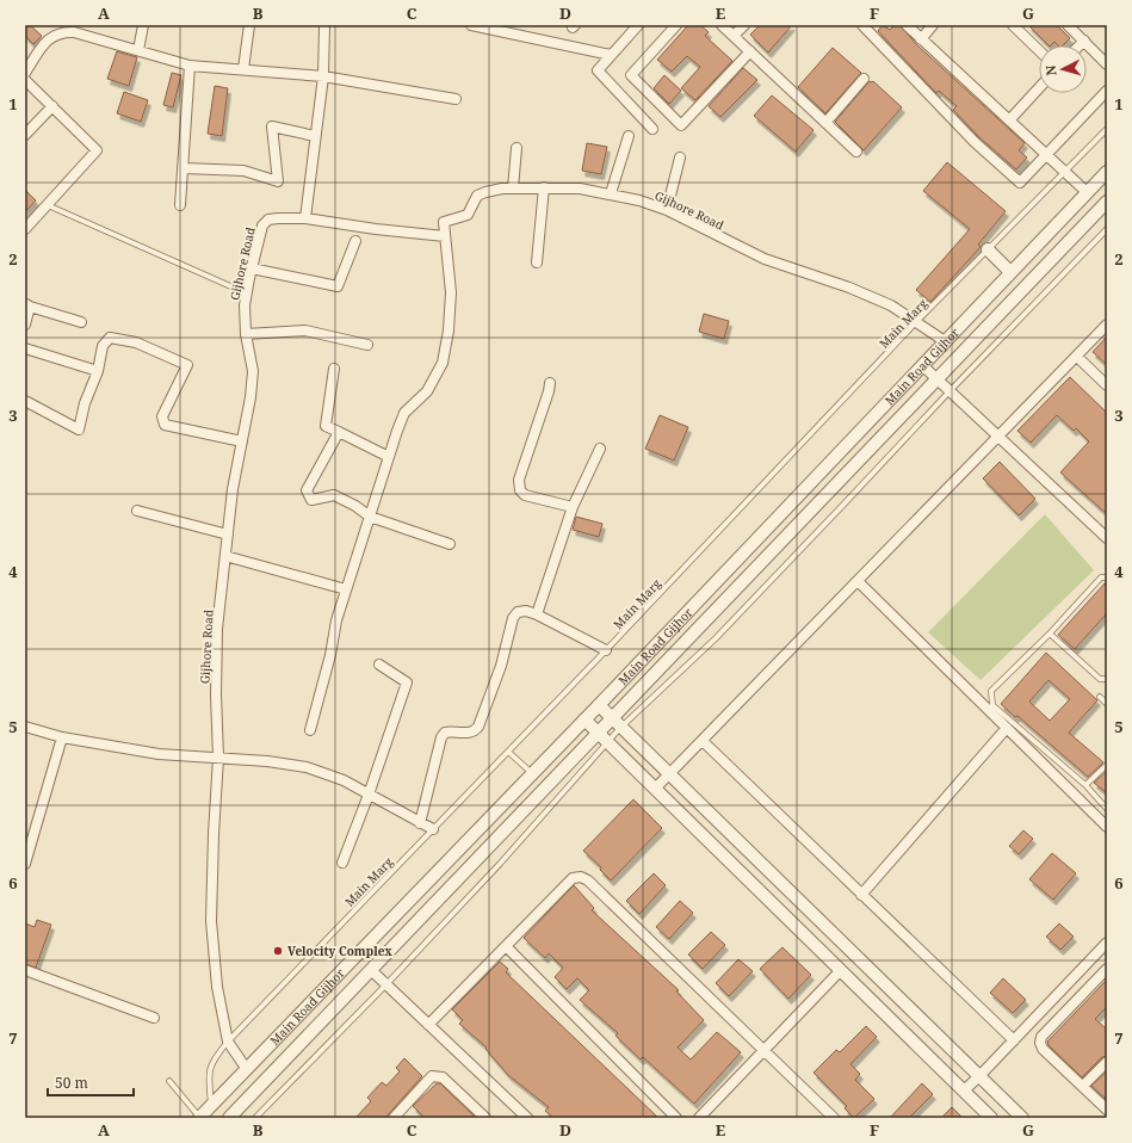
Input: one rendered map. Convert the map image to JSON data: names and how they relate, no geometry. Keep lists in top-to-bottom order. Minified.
{"streets":{"street":["Gijhore Road","Main Road Gijhor"],"lane":["Main Marg"]},"crossings":[["Gijhore Road","Main Marg"],["Gijhore Road","Main Road Gijhor"],["Main Marg","Main Road Gijhor"]],"places":["Velocity Complex"],"scale_bar":"50 m","north":"left","grid":{"columns":["A","B","C","D","E","F","G"],"rows":["1","2","3","4","5","6","7"]}}
